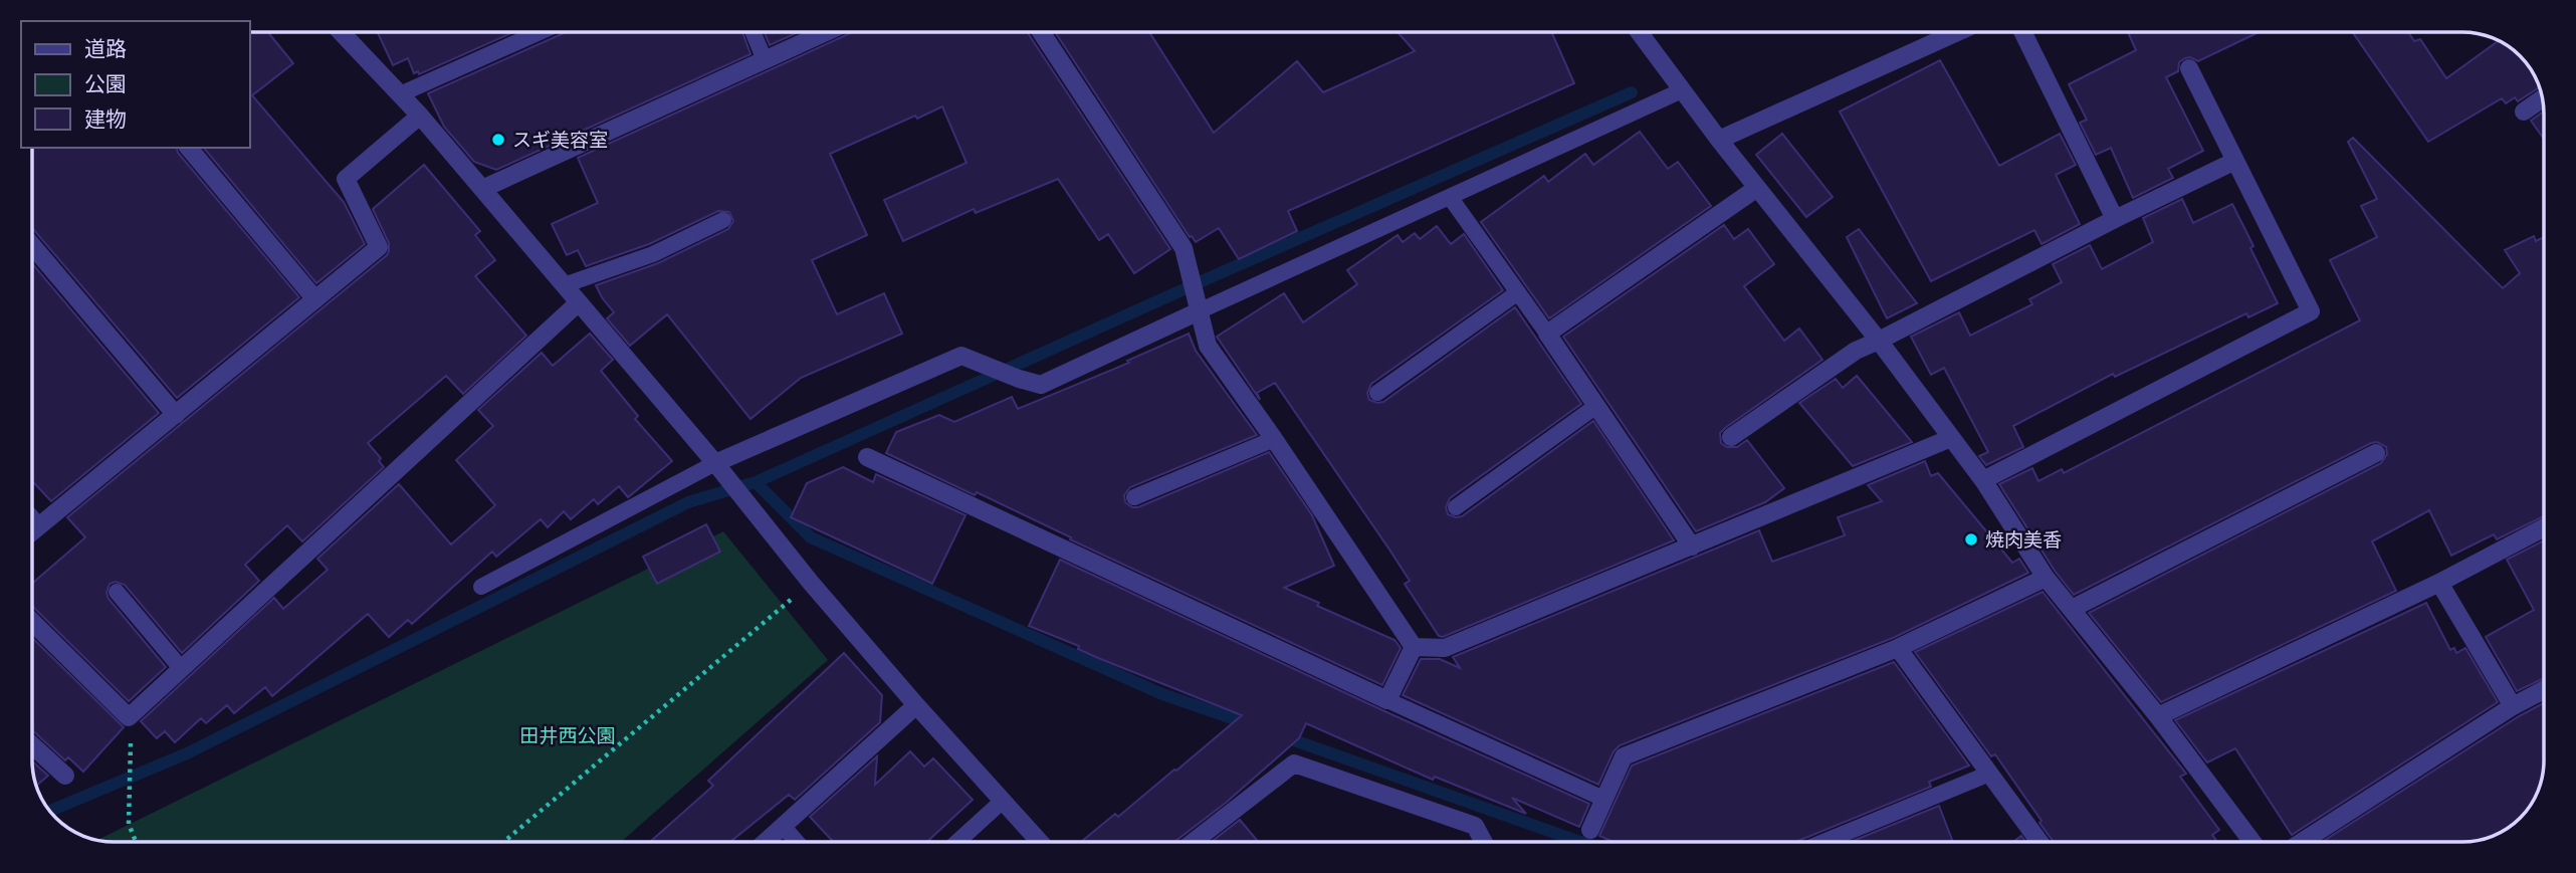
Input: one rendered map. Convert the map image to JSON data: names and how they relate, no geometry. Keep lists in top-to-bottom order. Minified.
{"parks":["田井西公園"],"places":["スギ美容室","焼肉美香"],"legend":["道路","公園","建物"]}
